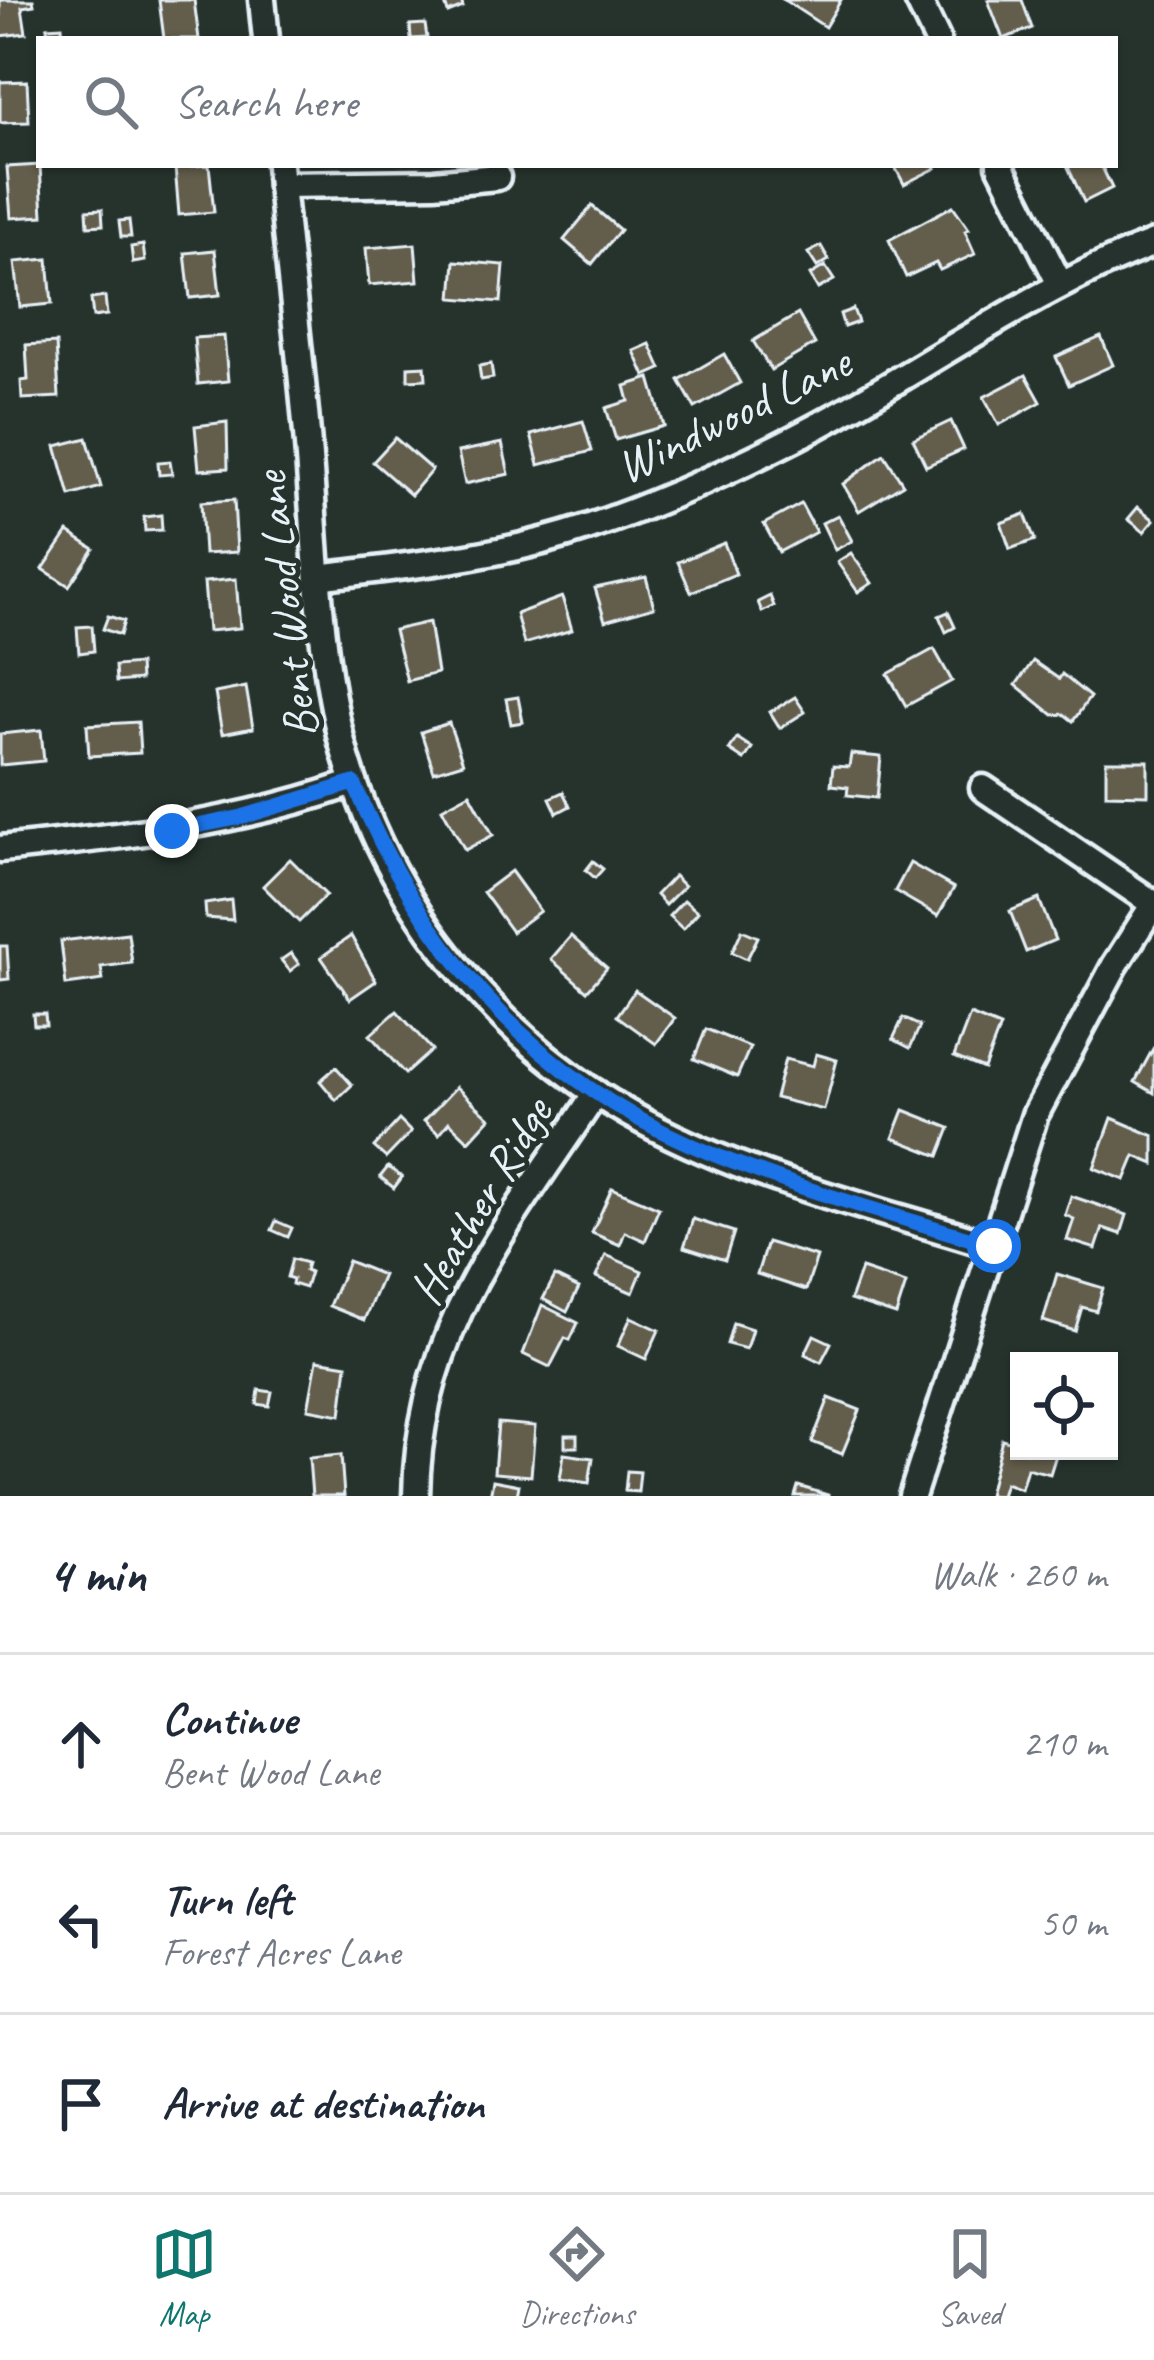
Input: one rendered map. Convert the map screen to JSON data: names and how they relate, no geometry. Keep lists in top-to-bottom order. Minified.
{"streets":{"street":["Windwood Lane","Bent Wood Lane","Heather Ridge"]},"crossings":[["Windwood Lane","Bent Wood Lane"],["Bent Wood Lane","Heather Ridge"]],"page":{"search":"Search here","heading":["4 min","Walk · 260 m"],"list":[["Continue","Bent Wood Lane","210 m"],["Turn left","Forest Acres Lane","50 m"],"Arrive at destination"],"nav":["Map","Directions","Saved"]}}
